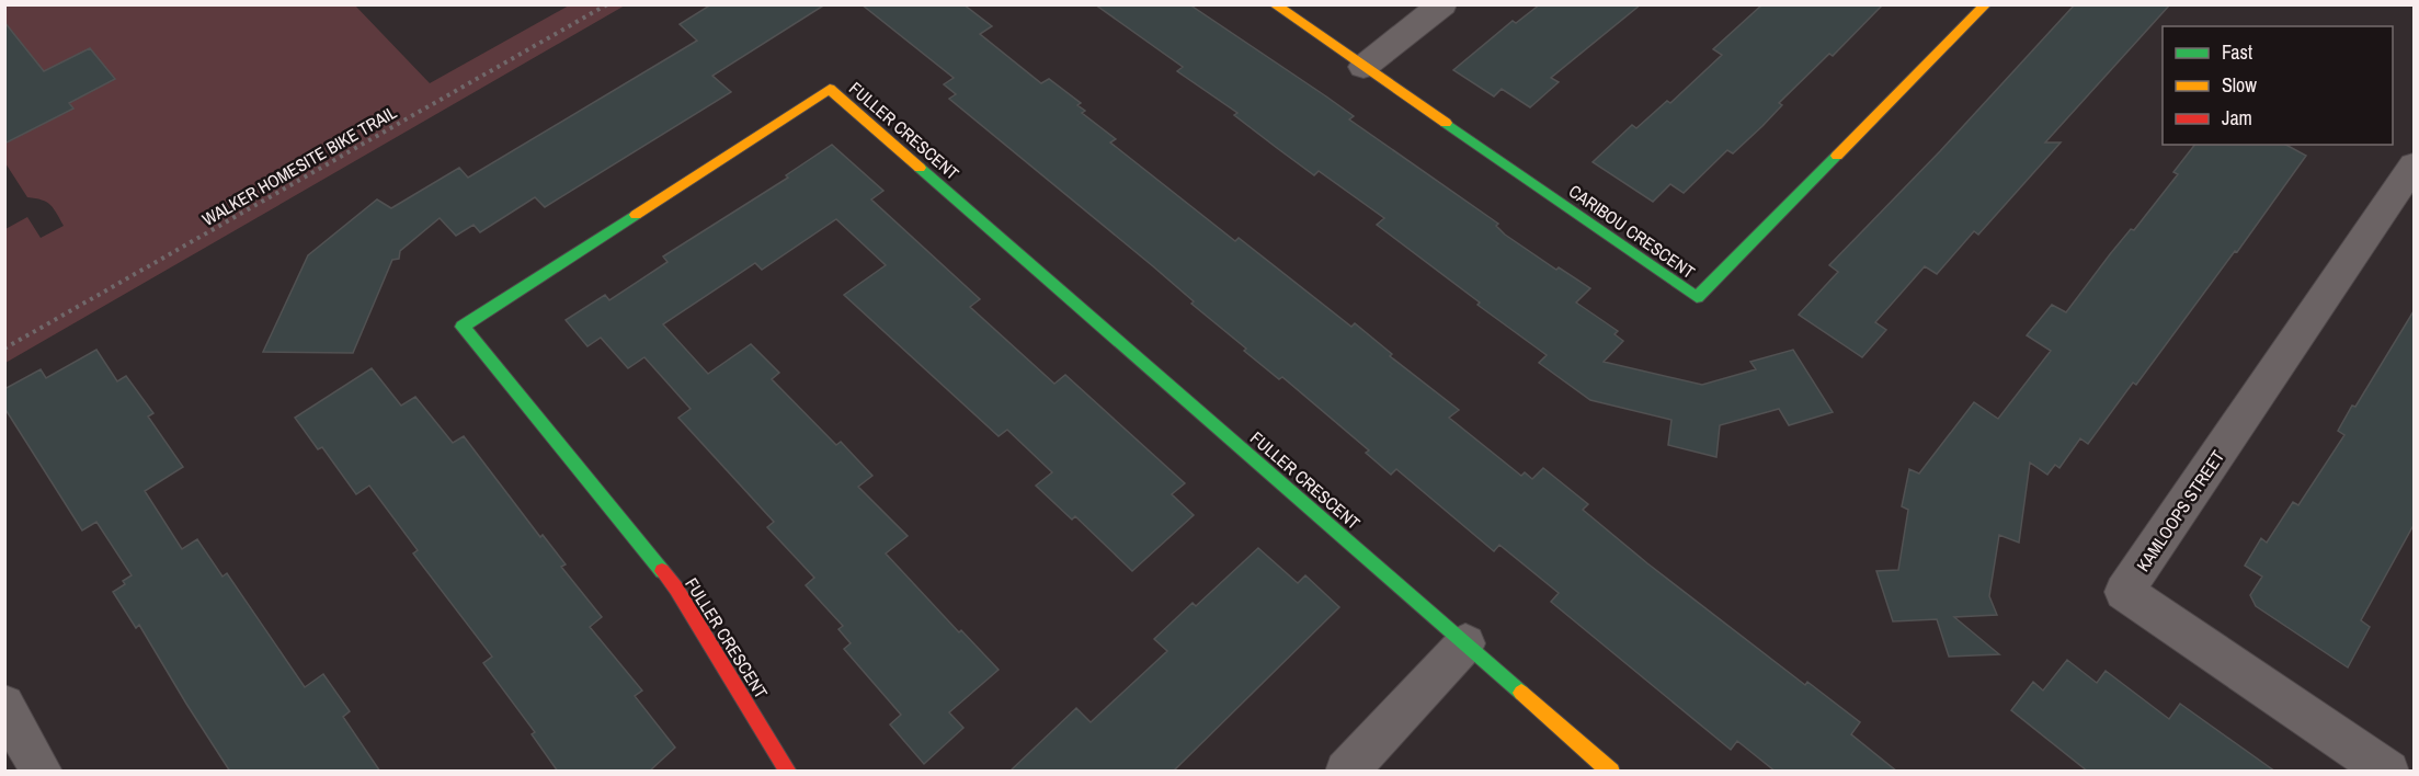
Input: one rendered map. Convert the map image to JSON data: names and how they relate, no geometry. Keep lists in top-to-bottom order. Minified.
{"streets":{"street":["FULLER CRESCENT","CARIBOU CRESCENT","KAMLOOPS STREET"],"path":["WALKER HOMESITE BIKE TRAIL"]},"legend":["Fast","Slow","Jam"]}
